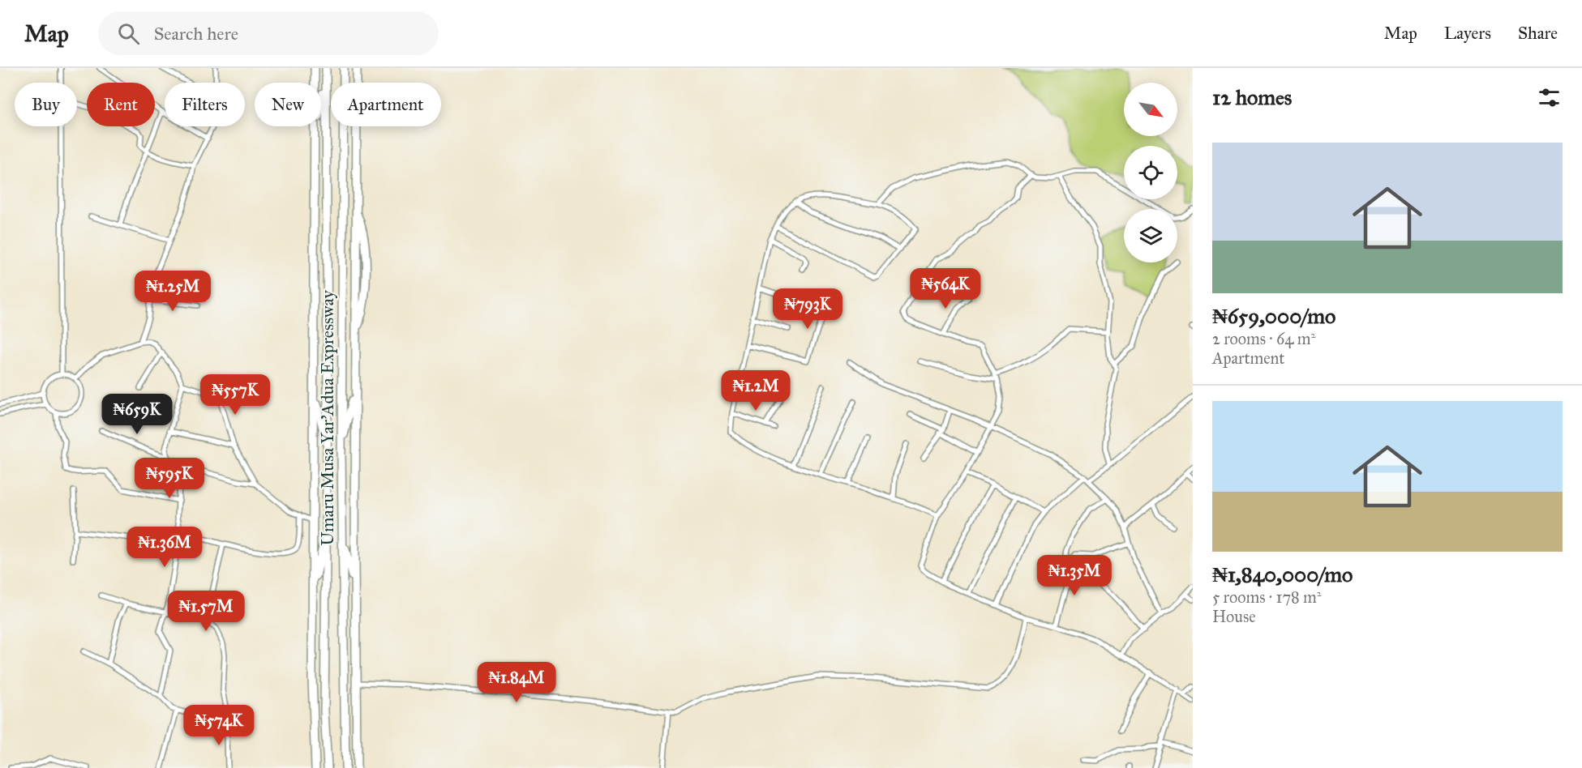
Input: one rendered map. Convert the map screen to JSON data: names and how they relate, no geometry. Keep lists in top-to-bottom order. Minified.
{"streets":{"highway":["Umaru Musa Yar'Adua Expressway"]},"north":"bottom right","page":{"header":"Map","search":"Search here","nav":["Map","Layers","Share"],"heading":"12 homes","chip":["Buy","Rent","Filters","New","Apartment"],"list":[{"name":"₦659,000/mo","note":"2 rooms · 64 m² · Apartment"},{"name":"₦1,840,000/mo","note":"5 rooms · 178 m² · House"}],"price":["₦564K","₦1.25M","₦793K","₦1.2M","₦557K","₦659K","₦595K","₦1.36M","₦1.35M","₦1.57M","₦1.84M","₦574K"]}}
